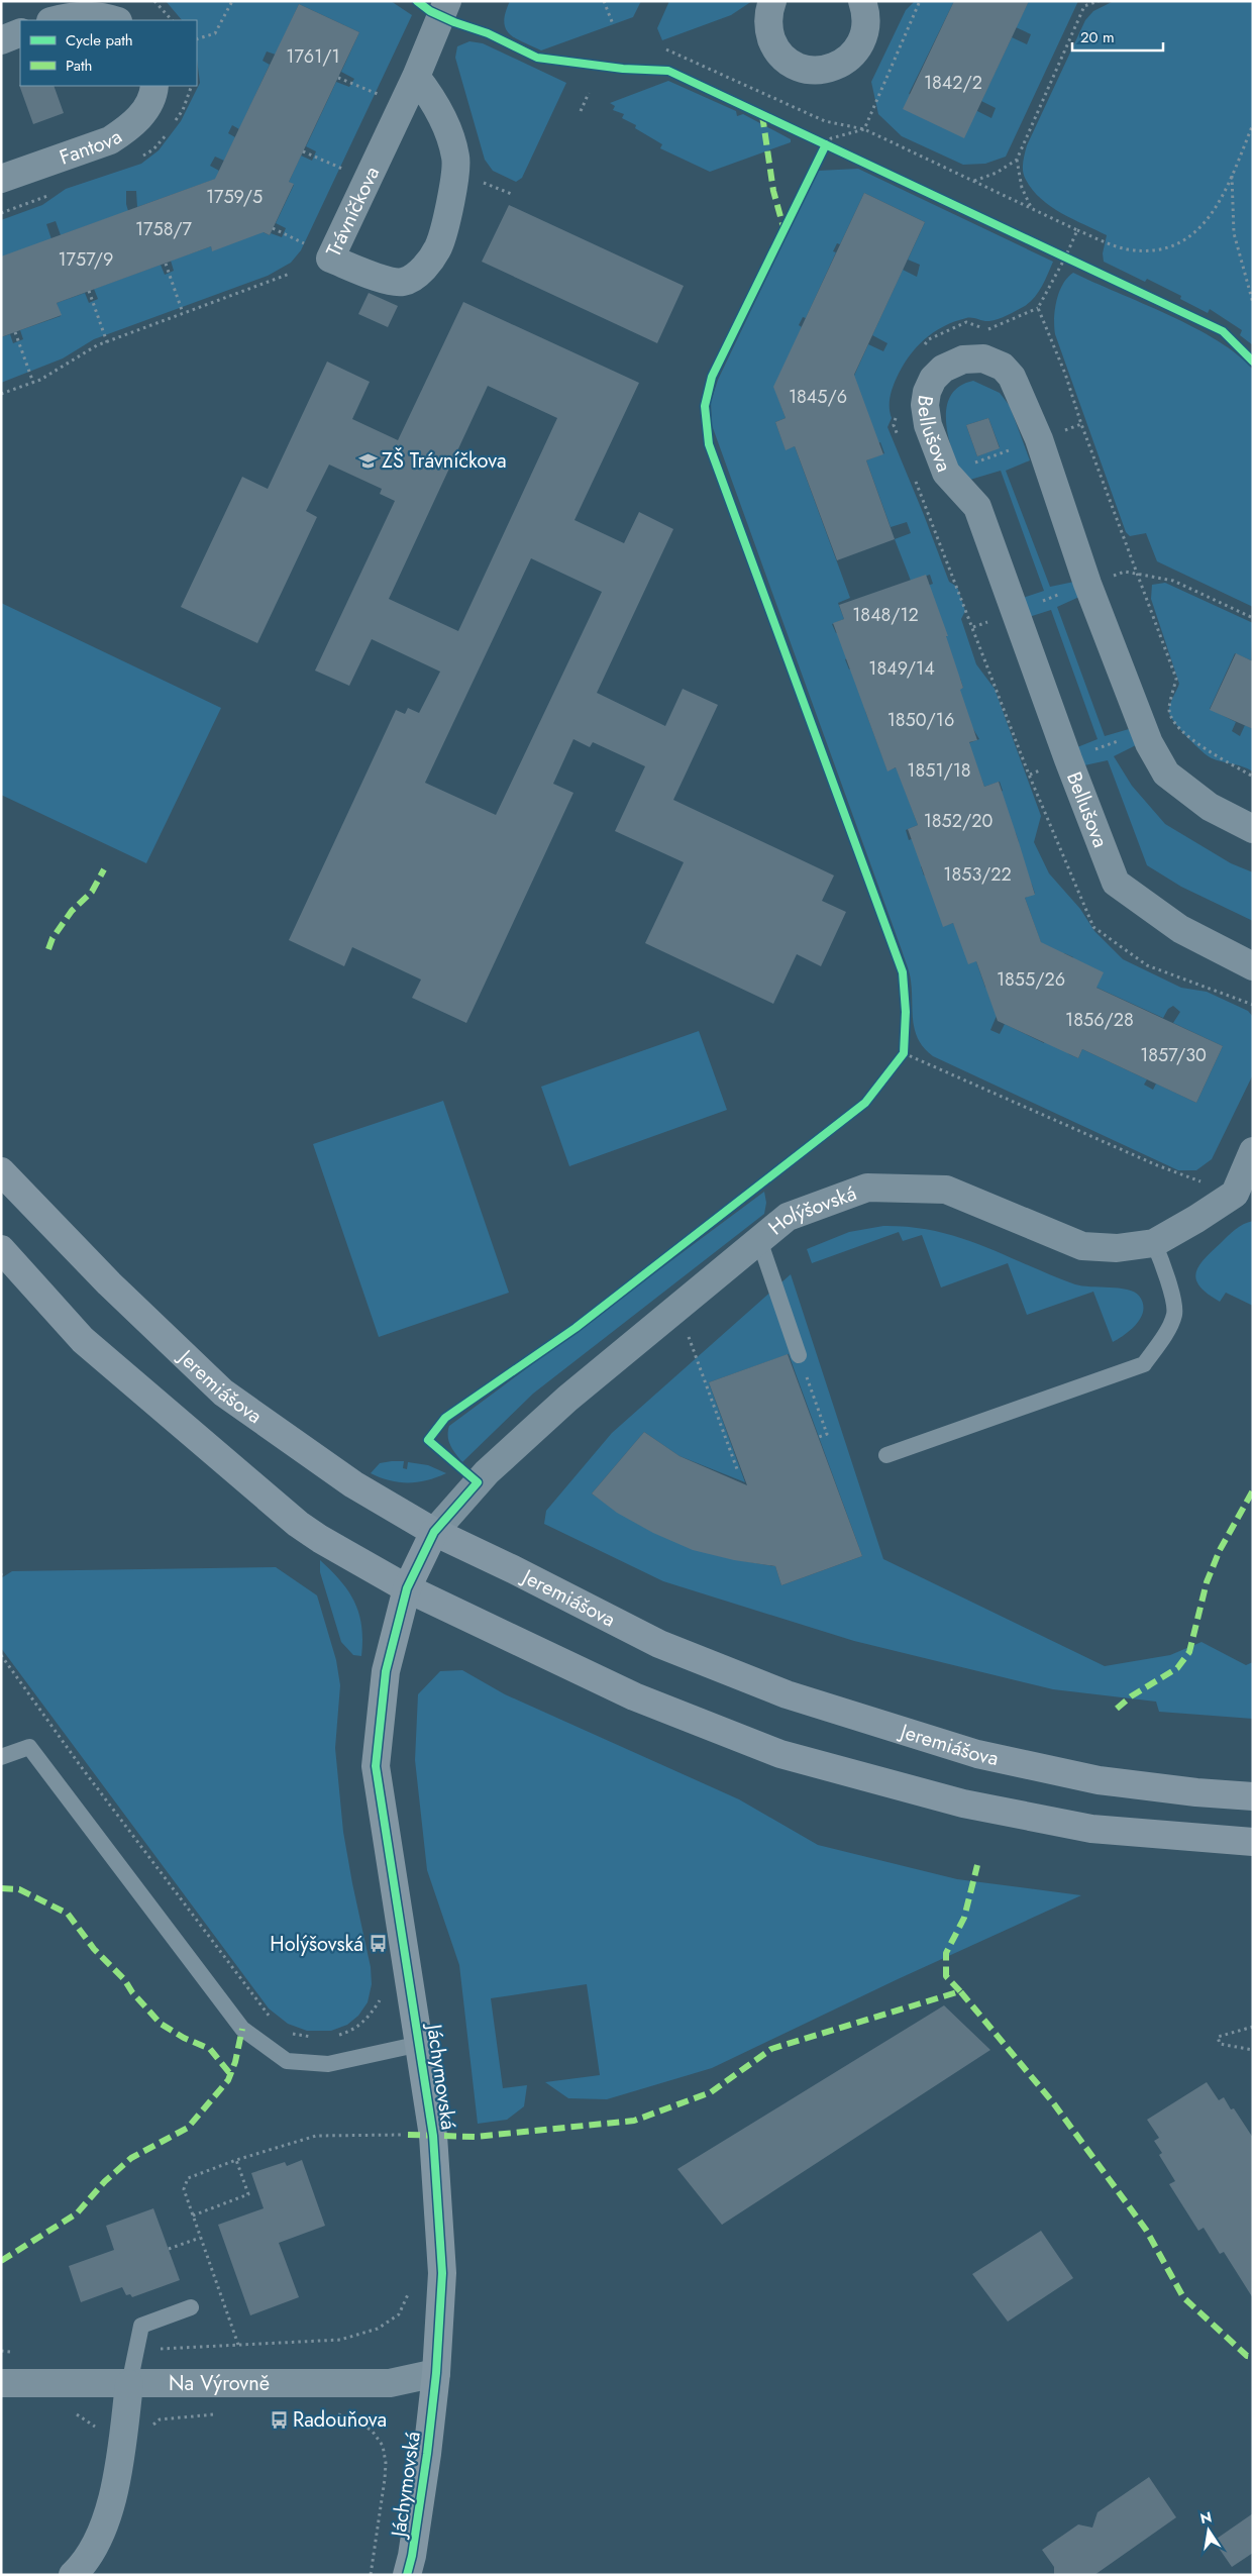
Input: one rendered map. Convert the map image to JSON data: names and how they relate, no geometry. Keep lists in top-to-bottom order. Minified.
{"streets":{"main road":["Jeremiášova","Jáchymovská"],"street":["Fantova","Trávníčkova","Bellušova","Holýšovská","Na Výrovně"]},"crossings":[["Holýšovská","Jeremiášova"],["Holýšovská","Jáchymovská"],["Jeremiášova","Jáchymovská"],["Jáchymovská","Na Výrovně"]],"places":{"school or university":["ZŠ Trávníčkova"],"bus stop":["Holýšovská","Radouňova"]},"house_numbers":["1761/1","1842/2","1759/5","1758/7","1757/9","1845/6","1848/12","1849/14","1850/16","1851/18","1852/20","1853/22","1855/26","1856/28","1857/30"],"legend":["Cycle path","Path"],"scale_bar":"20 m","north":"top"}
